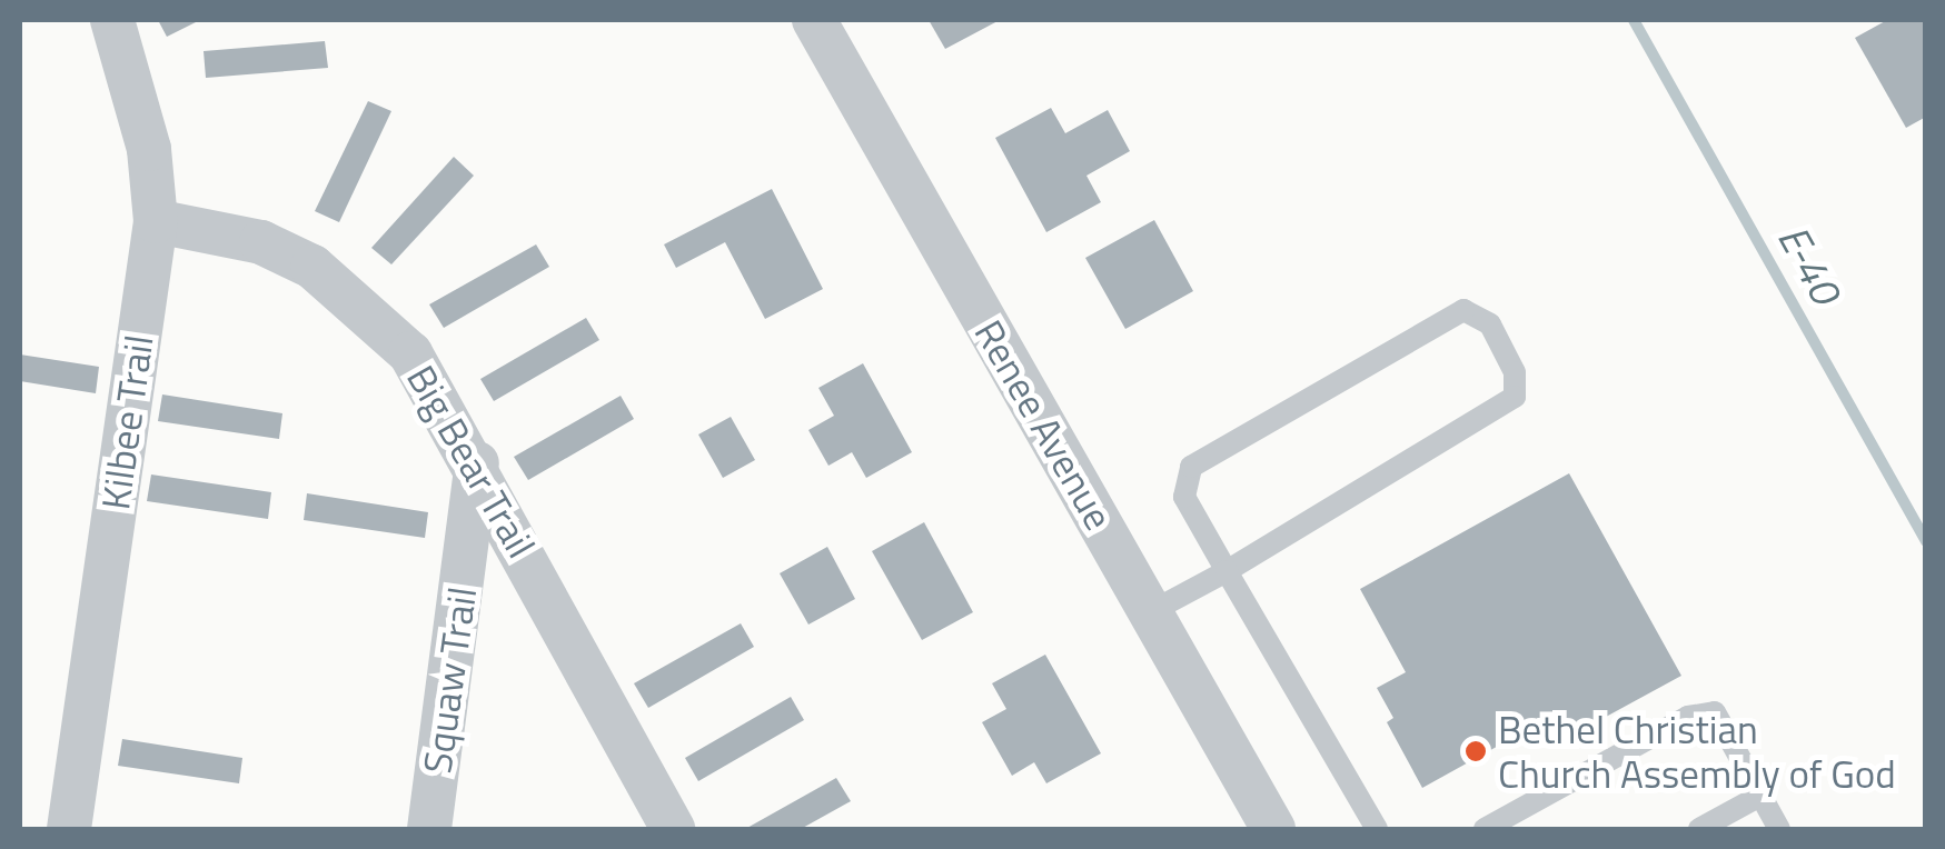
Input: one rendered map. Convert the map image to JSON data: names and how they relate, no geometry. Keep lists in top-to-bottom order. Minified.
{"streets":{"street":["Kilbee Trail","Renee Avenue","Big Bear Trail","Squaw Trail"]},"crossings":[["Kilbee Trail","Big Bear Trail"],["Big Bear Trail","Squaw Trail"]],"water":["E-40"],"places":["Bethel Christian Church Assembly of God"]}
